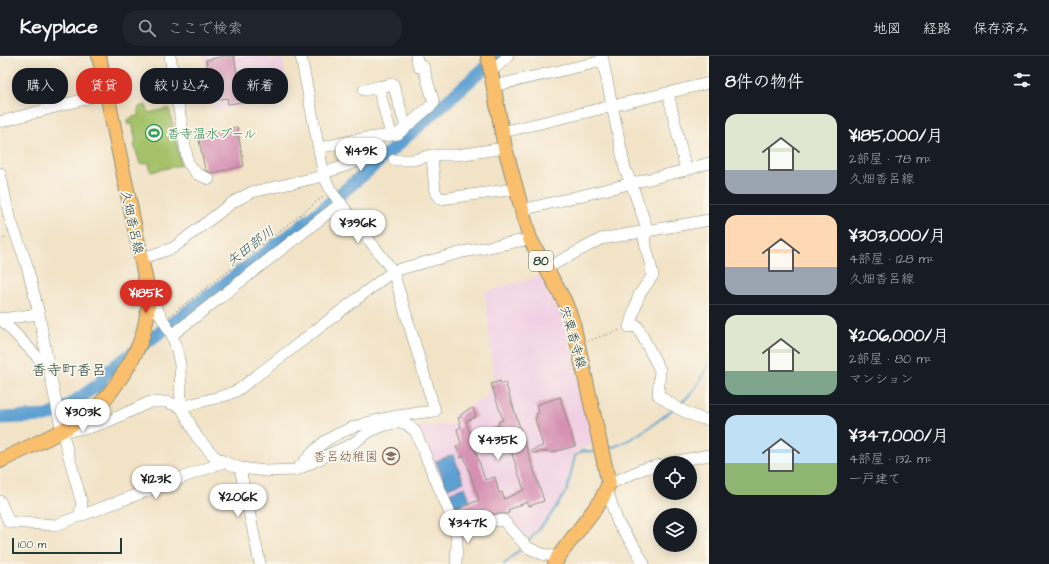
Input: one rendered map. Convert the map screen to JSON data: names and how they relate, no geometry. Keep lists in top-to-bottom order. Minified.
{"streets":{"main road":["久畑香呂線","80","宍粟香寺線"]},"districts":["香寺町香呂"],"water":["矢田部川"],"places":{"sports":["香寺温水プール"],"school or university":["香呂幼稚園"]},"scale_bar":"100 m","page":{"header":"Keyplace","search":"ここで検索","nav":["地図","経路","保存済み"],"heading":"8件の物件","chip":["購入","賃貸","絞り込み","新着"],"list":[{"name":"¥185,000/月","note":"2部屋 · 78 m² · 久畑香呂線"},{"name":"¥303,000/月","note":"4部屋 · 128 m² · 久畑香呂線"},{"name":"¥206,000/月","note":"2部屋 · 80 m² · マンション"},{"name":"¥347,000/月","note":"4部屋 · 132 m² · 一戸建て"}],"price":["¥149K","¥396K","¥185K","¥303K","¥435K","¥123K","¥206K","¥347K"],"scale":"100 m"}}
